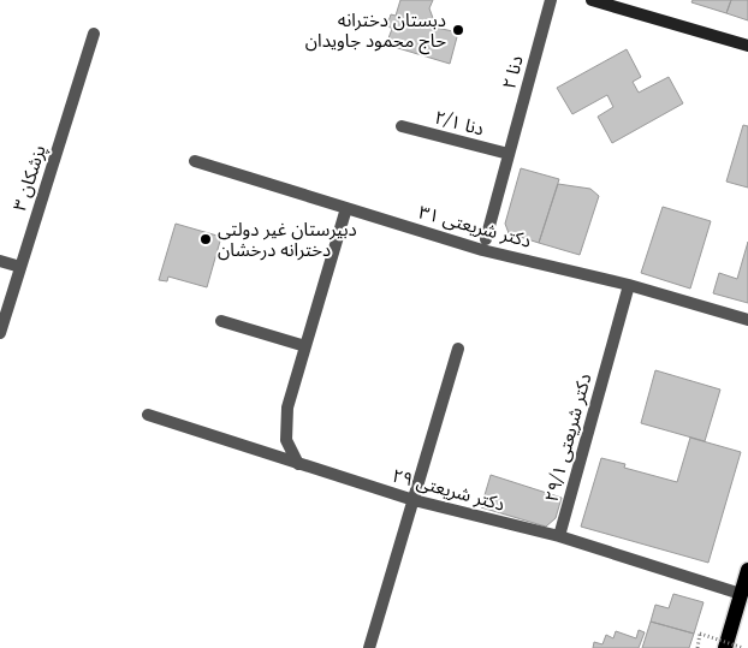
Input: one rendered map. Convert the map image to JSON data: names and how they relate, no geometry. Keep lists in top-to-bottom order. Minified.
{"streets":{"street":["۲ دنا","۲/۱ دنا","۳ پزشکان","۳۱ دکتر شریعتی","۲۹/۱ دکتر شریعتی","۲۹ دکتر شریعتی"]},"crossings":[["۲ دنا","۲/۱ دنا"],["۳۱ دکتر شریعتی","۲۹/۱ دکتر شریعتی"],["۲۹/۱ دکتر شریعتی","۲۹ دکتر شریعتی"]],"places":["دبستان دخترانه حاج محمود جاویدان","دبیرستان غیر دولتی دخترانه درخشان"]}
